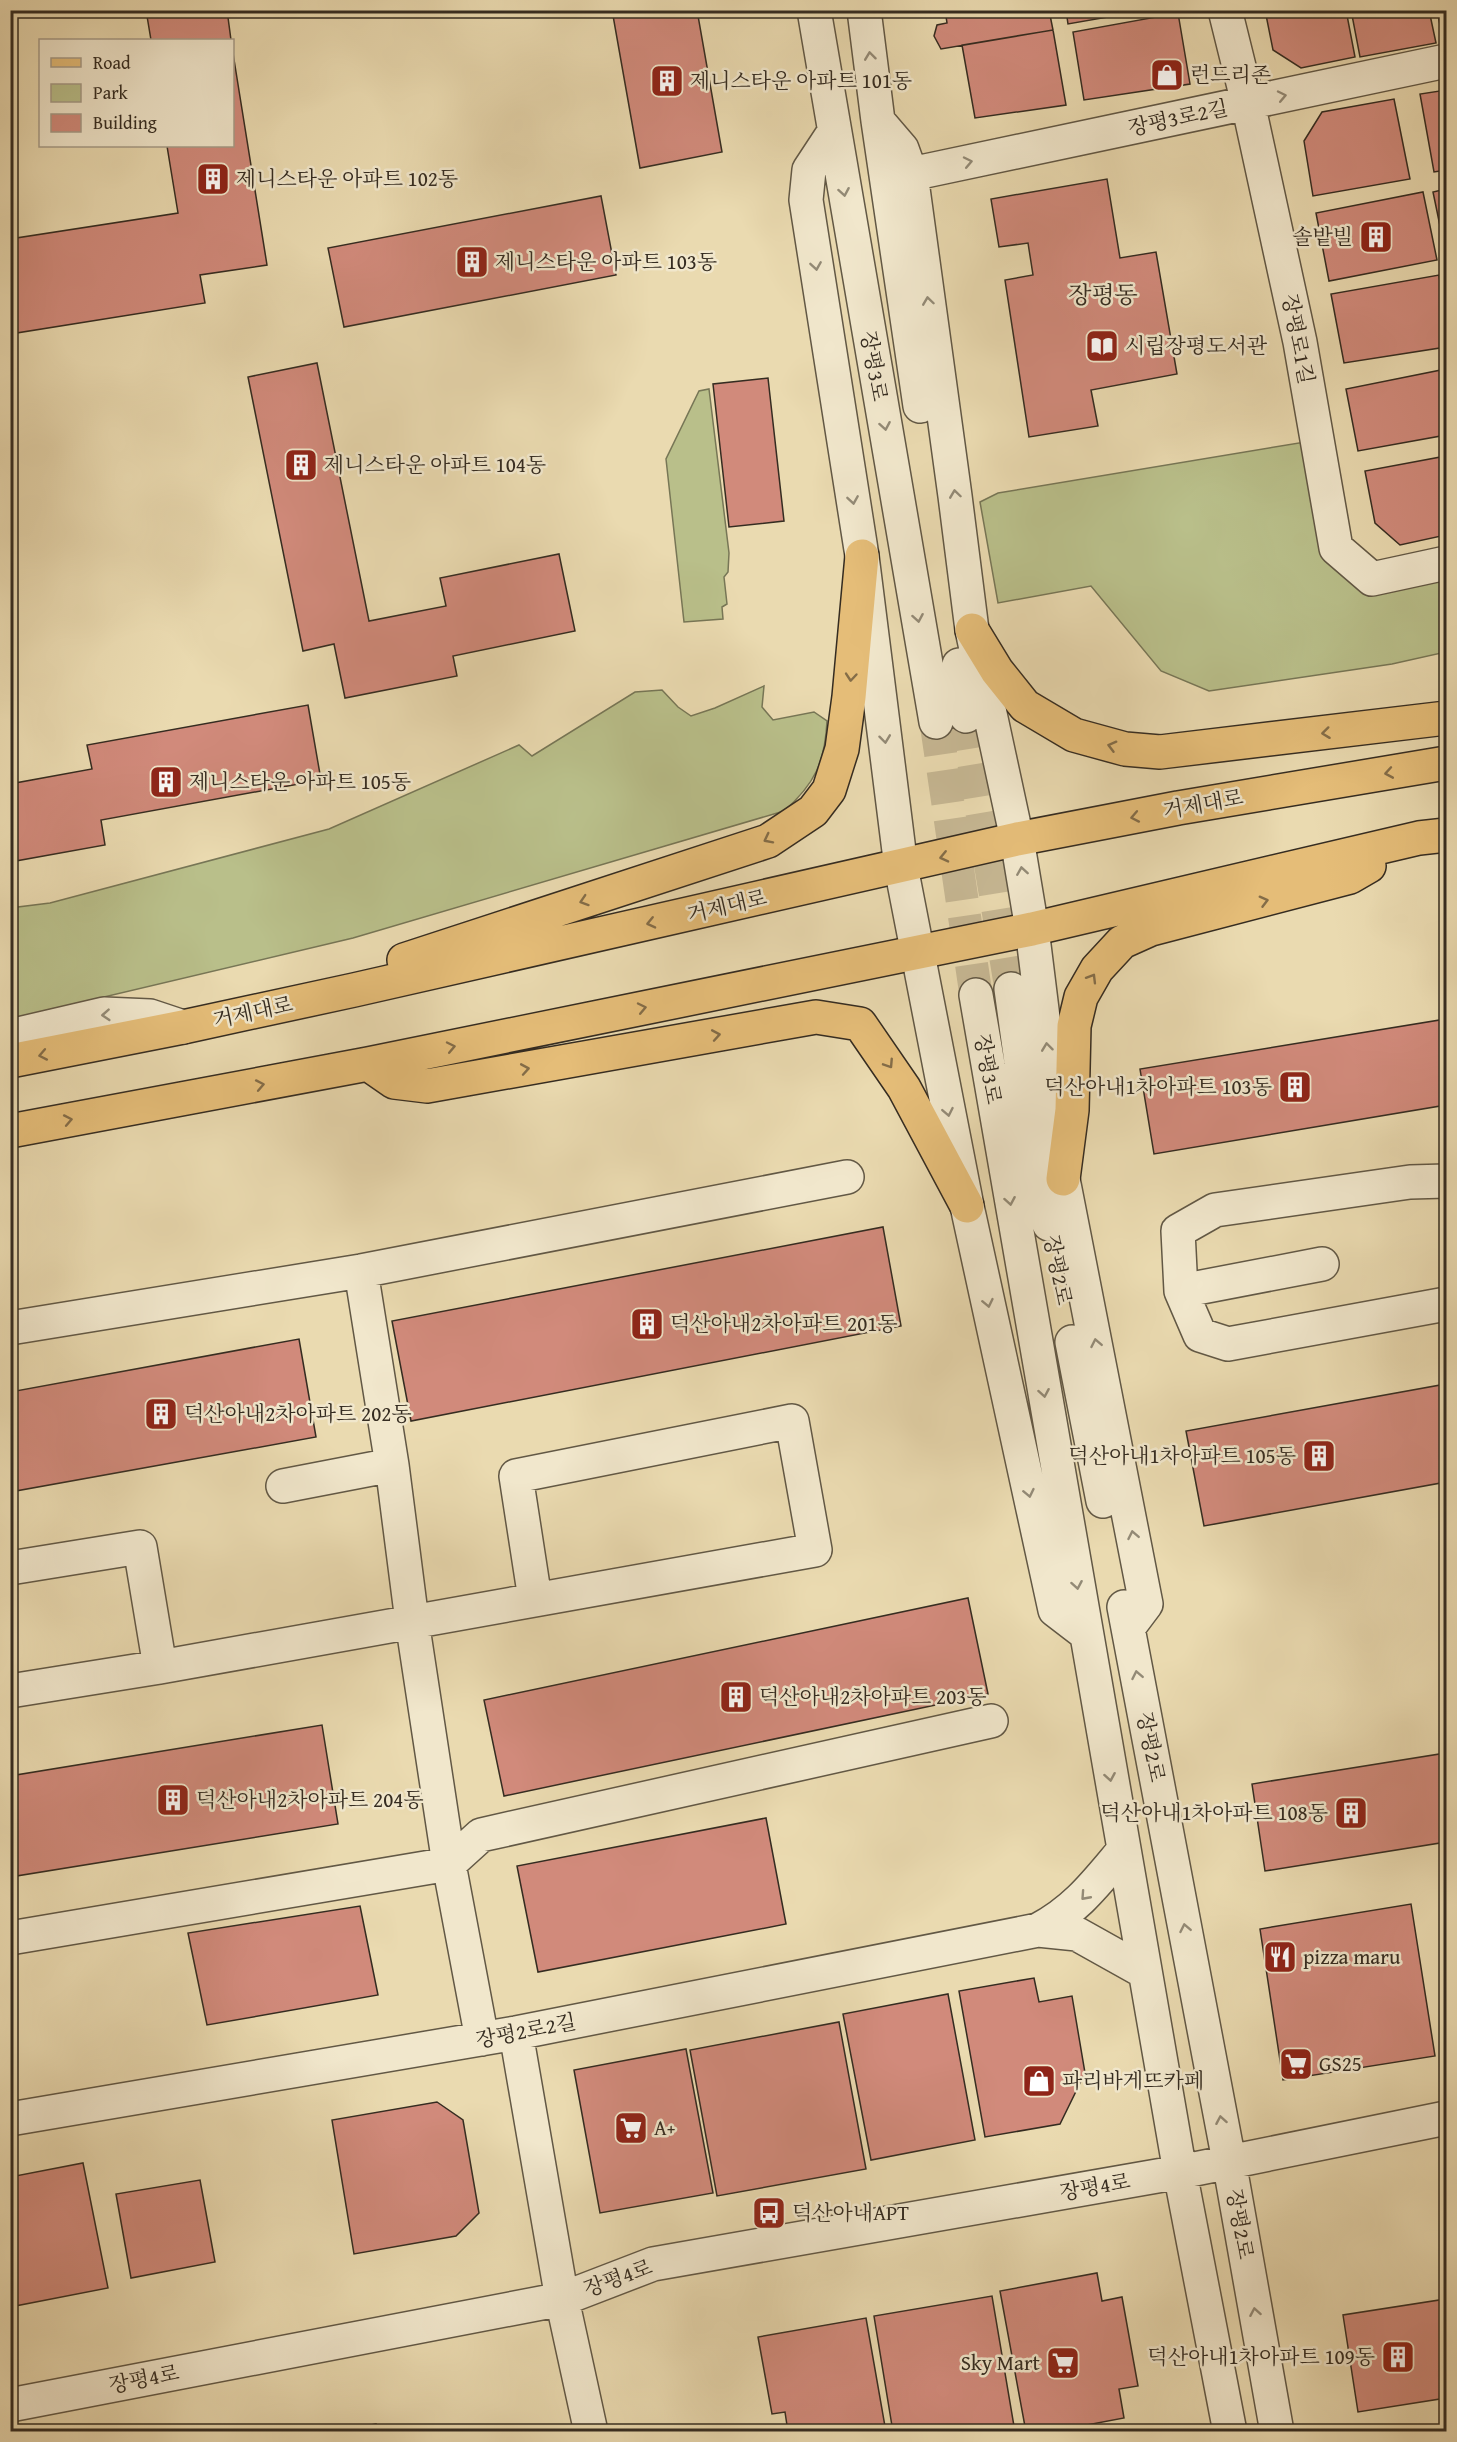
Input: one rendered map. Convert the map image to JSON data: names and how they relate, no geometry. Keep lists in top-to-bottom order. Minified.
{"streets":{"main road":["거제대로"],"street":["장평3로2길","장평로1길","장평3로","장평2로","장평2로2길","장평4로"]},"crossings":[["장평3로2길","장평로1길"],["장평3로","장평2로"],["장평2로","장평4로"]],"one_way":["장평3로2길"],"districts":["장평동"],"places":{"shop":["런드리존","파리바게뜨카페"],"building":["제니스타운 아파트 101동","제니스타운 아파트 102동","솔밭빌","제니스타운 아파트 103동","제니스타운 아파트 104동","제니스타운 아파트 105동","덕산아내1차아파트 103동","덕산아내2차아파트 201동","덕산아내2차아파트 202동","덕산아내1차아파트 105동","덕산아내2차아파트 203동","덕산아내2차아파트 204동","덕산아내1차아파트 108동","덕산아내1차아파트 109동"],"library":["시립장평도서관"],"restaurant":["pizza maru"],"supermarket":["GS25","A+","Sky Mart"],"bus stop":["덕산아내APT"]},"legend":["Road","Park","Building"]}
